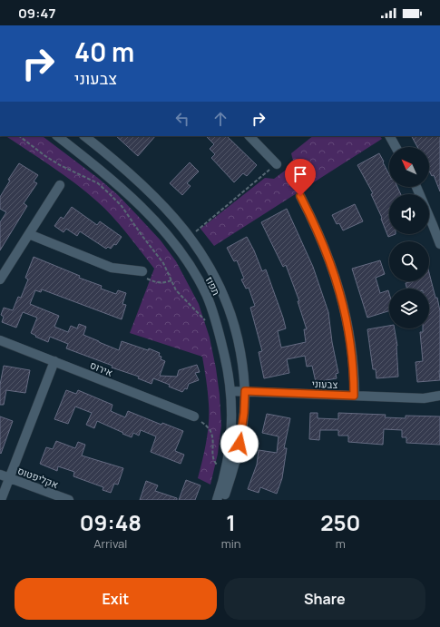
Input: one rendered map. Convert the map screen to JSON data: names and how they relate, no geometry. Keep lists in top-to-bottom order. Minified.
{"streets":{"street":["תפוז","אירוס","צבעוני","אקליפטוס"]},"crossings":[["תפוז","צבעוני"]],"north":"top left","page":{"status":"09:47","turn":["40 m","צבעוני"],"eta":["09:48","Arrival","1","min","250","m"],"buttons":["Exit","Share"]}}
